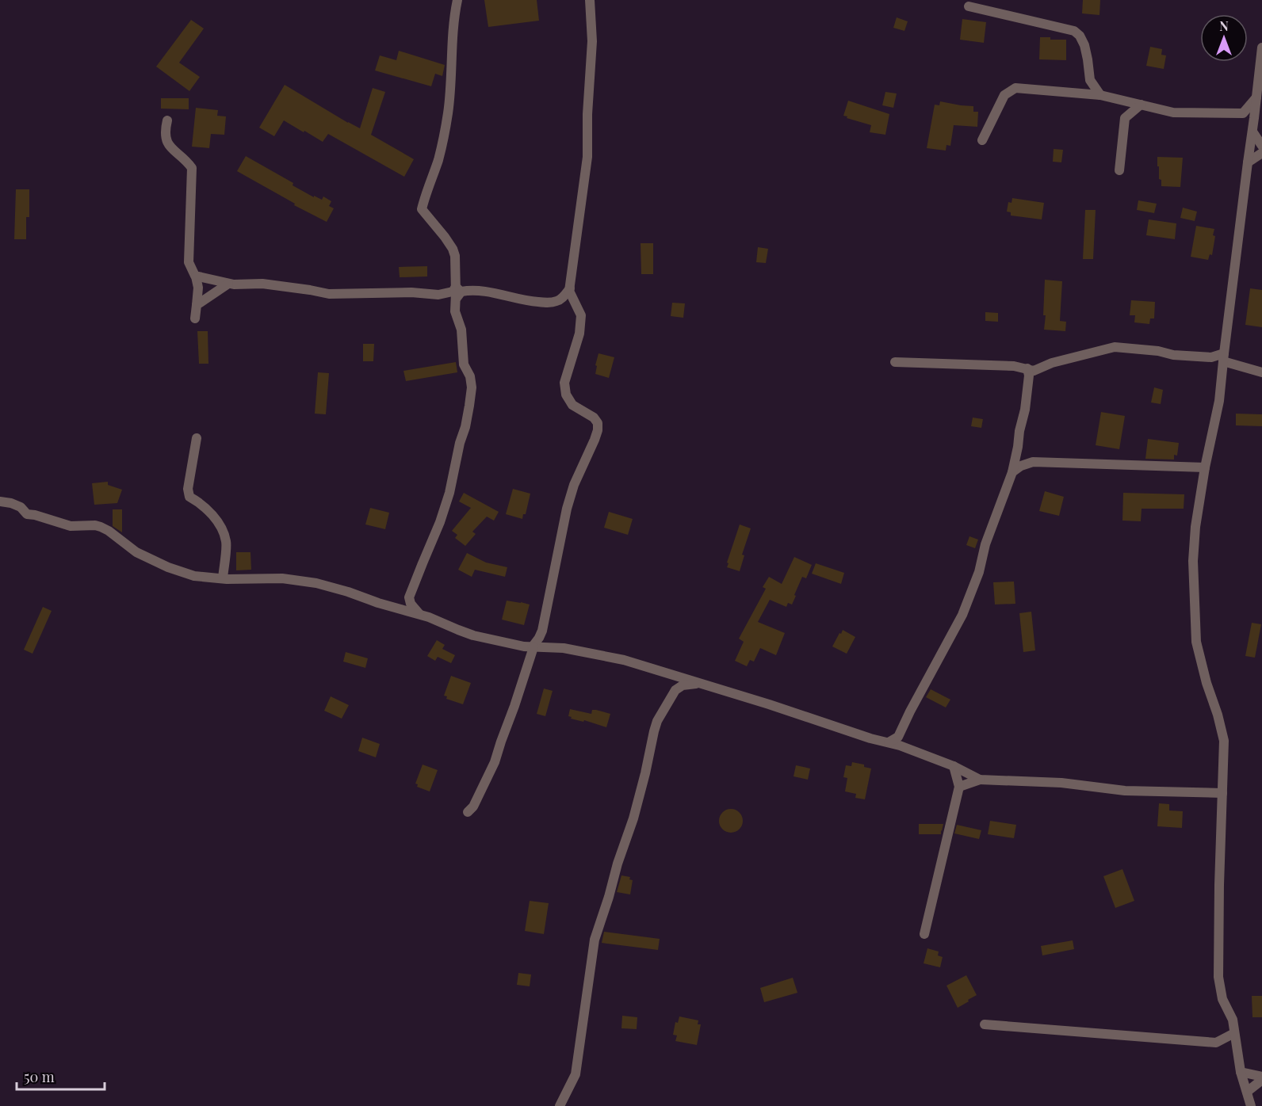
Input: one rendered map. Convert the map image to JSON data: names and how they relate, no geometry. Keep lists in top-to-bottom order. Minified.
{"scale_bar":"50 m","north":"top"}
